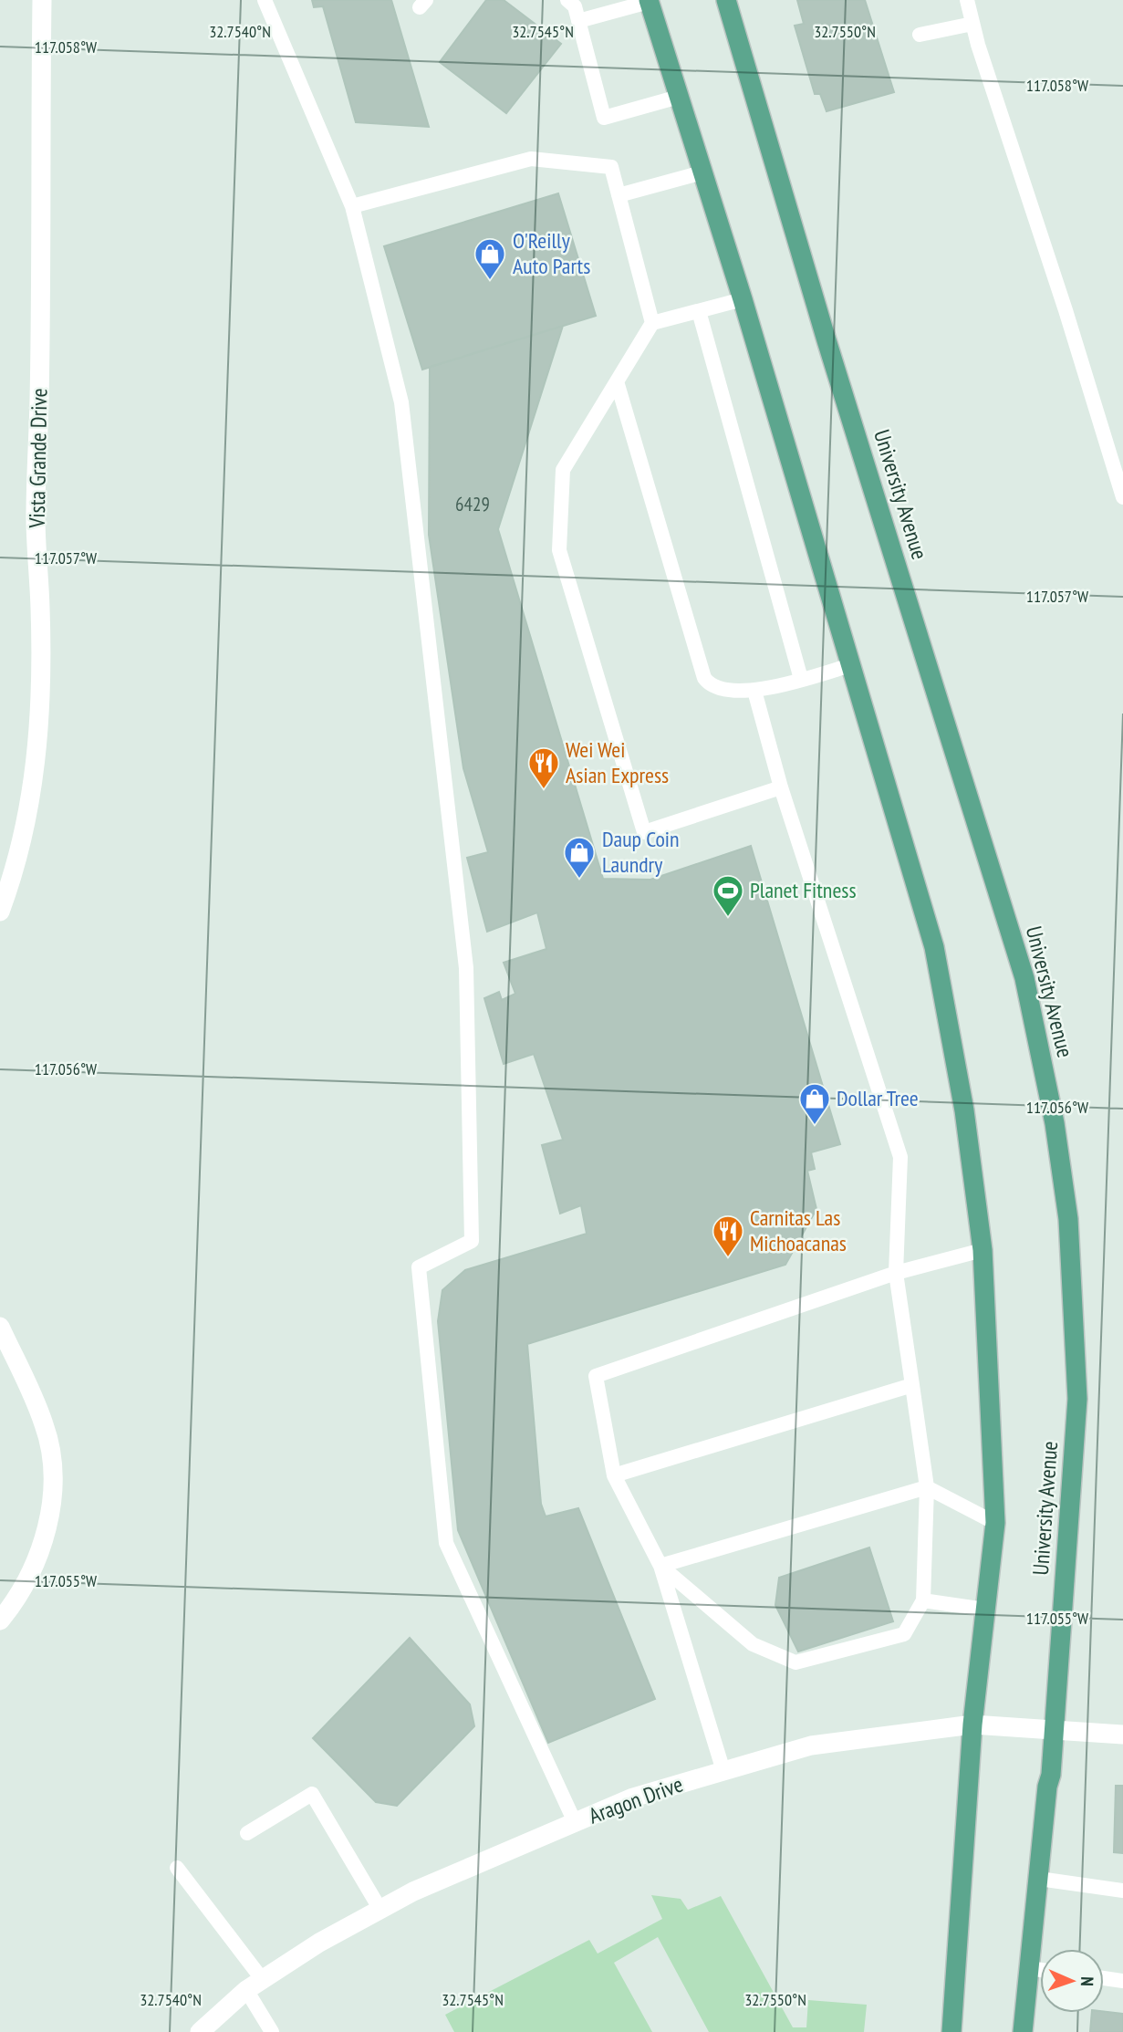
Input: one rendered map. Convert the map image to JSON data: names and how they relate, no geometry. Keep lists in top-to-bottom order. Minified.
{"streets":{"main road":["University Avenue"],"street":["Vista Grande Drive","Aragon Drive"]},"crossings":[["University Avenue","Aragon Drive"]],"places":{"shop":["O'Reilly Auto Parts","Daup Coin Laundry","Dollar Tree"],"restaurant":["Wei Wei Asian Express","Carnitas Las Michoacanas"],"sports":["Planet Fitness"]},"house_numbers":["6429"],"north":"right","coordinates":["32.7540°N","32.7545°N","32.7550°N","117.058°W","117.057°W","117.056°W","117.055°W"]}
